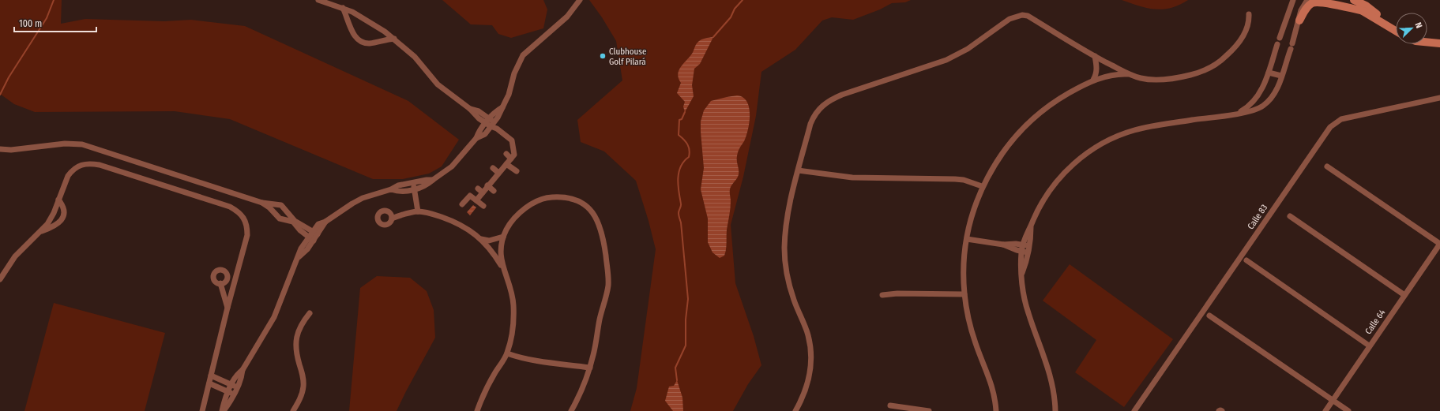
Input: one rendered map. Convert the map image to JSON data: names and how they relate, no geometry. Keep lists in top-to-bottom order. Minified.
{"streets":{"street":["Calle 83","Calle 64"]},"places":["Clubhouse Golf Pilará"],"scale_bar":"100 m","north":"top right"}
